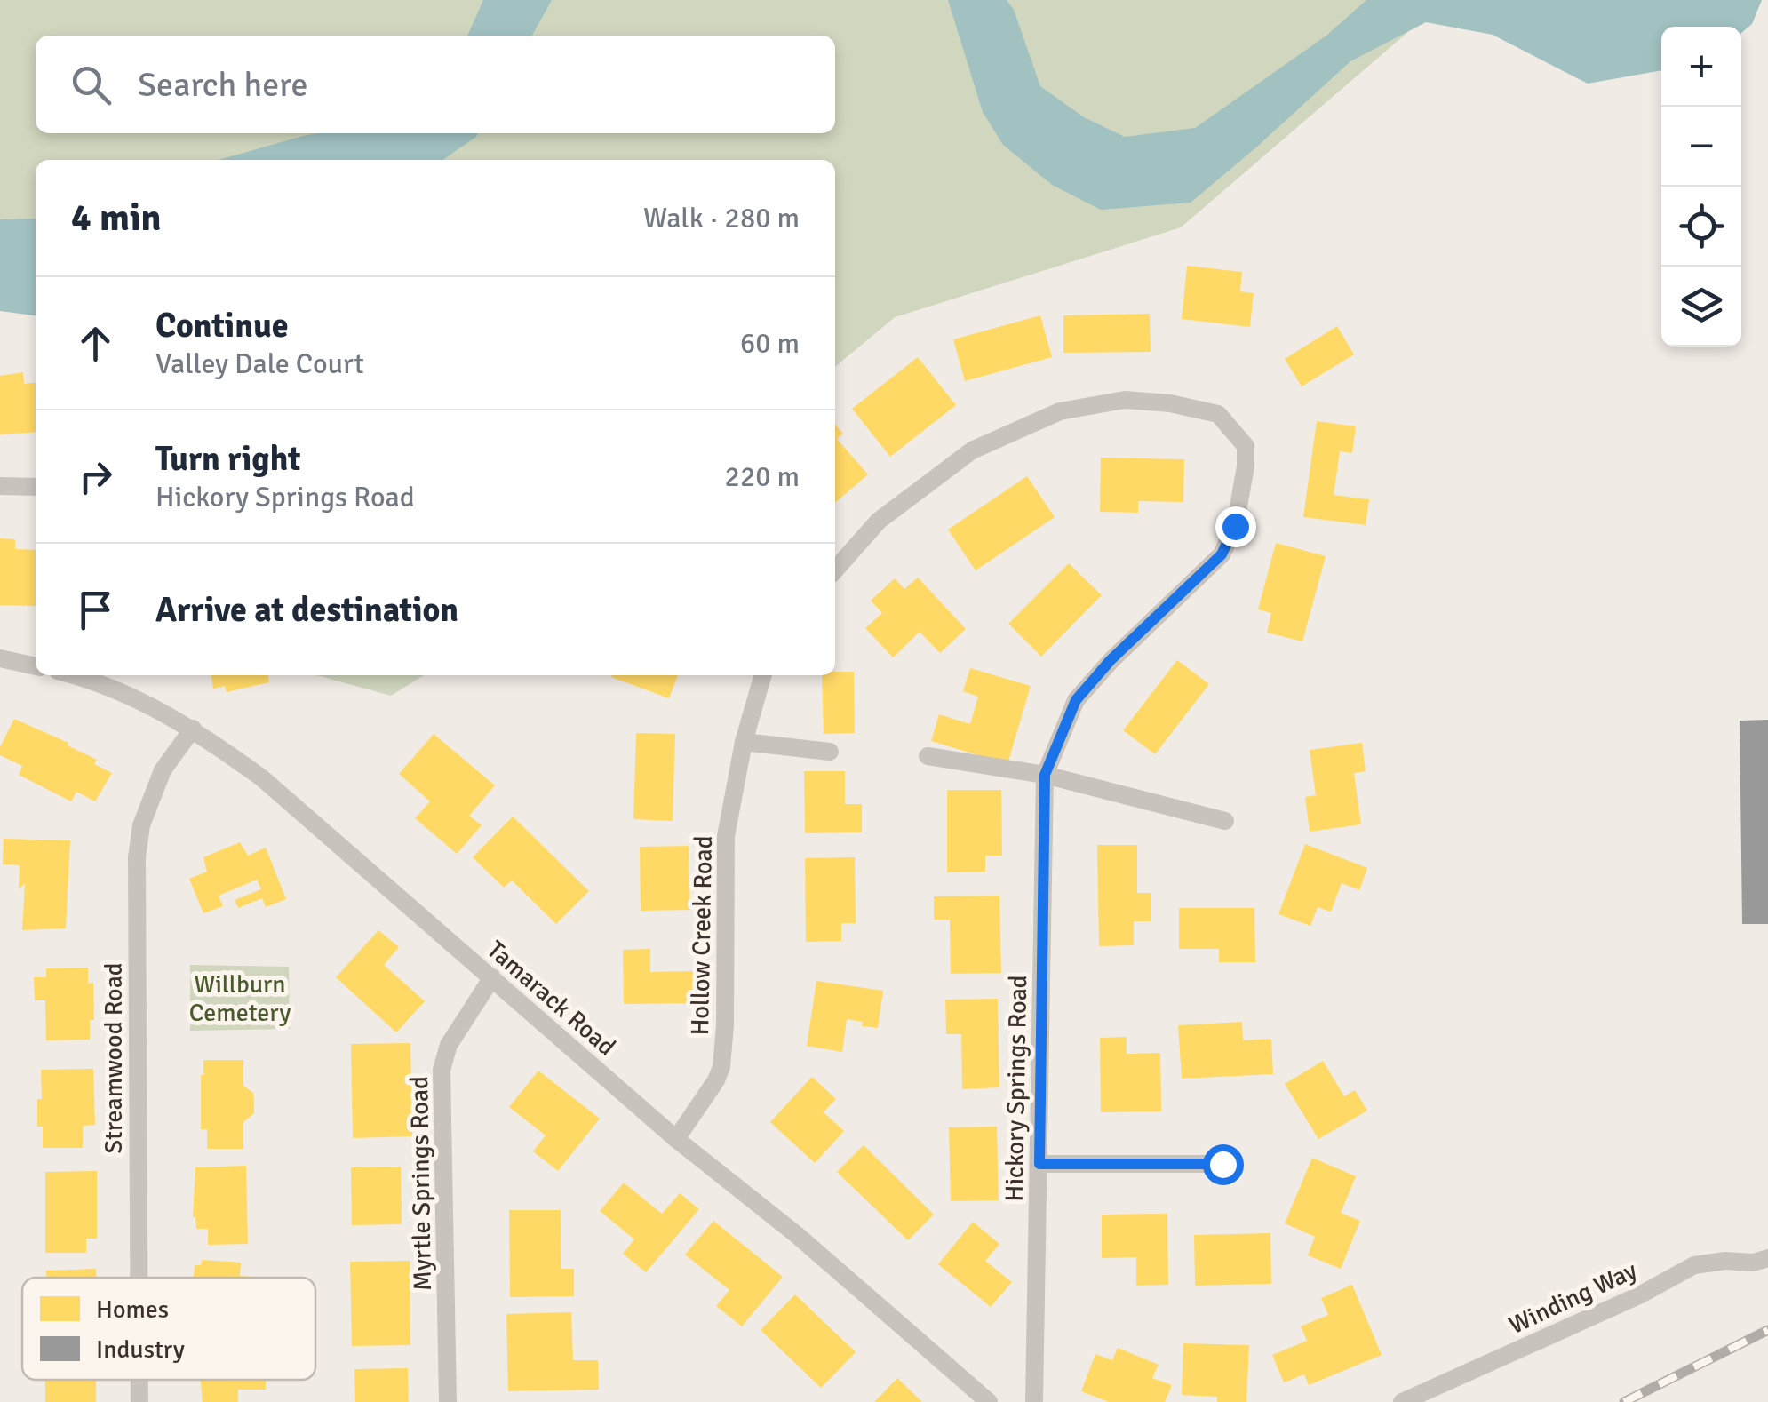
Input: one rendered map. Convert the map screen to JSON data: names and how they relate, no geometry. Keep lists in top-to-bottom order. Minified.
{"streets":{"street":["Hollow Creek Road","Tamarack Road","Streamwood Road","Hickory Springs Road","Myrtle Springs Road","Winding Way"]},"crossings":[["Hollow Creek Road","Tamarack Road"],["Tamarack Road","Streamwood Road"],["Tamarack Road","Myrtle Springs Road"]],"parks":["Willburn Cemetery"],"legend":["Homes","Industry"],"page":{"map_buttons":["+","−"],"search":"Search here","heading":["4 min","Walk · 280 m"],"list":[["Continue","Valley Dale Court","60 m"],["Turn right","Hickory Springs Road","220 m"],"Arrive at destination"]}}
